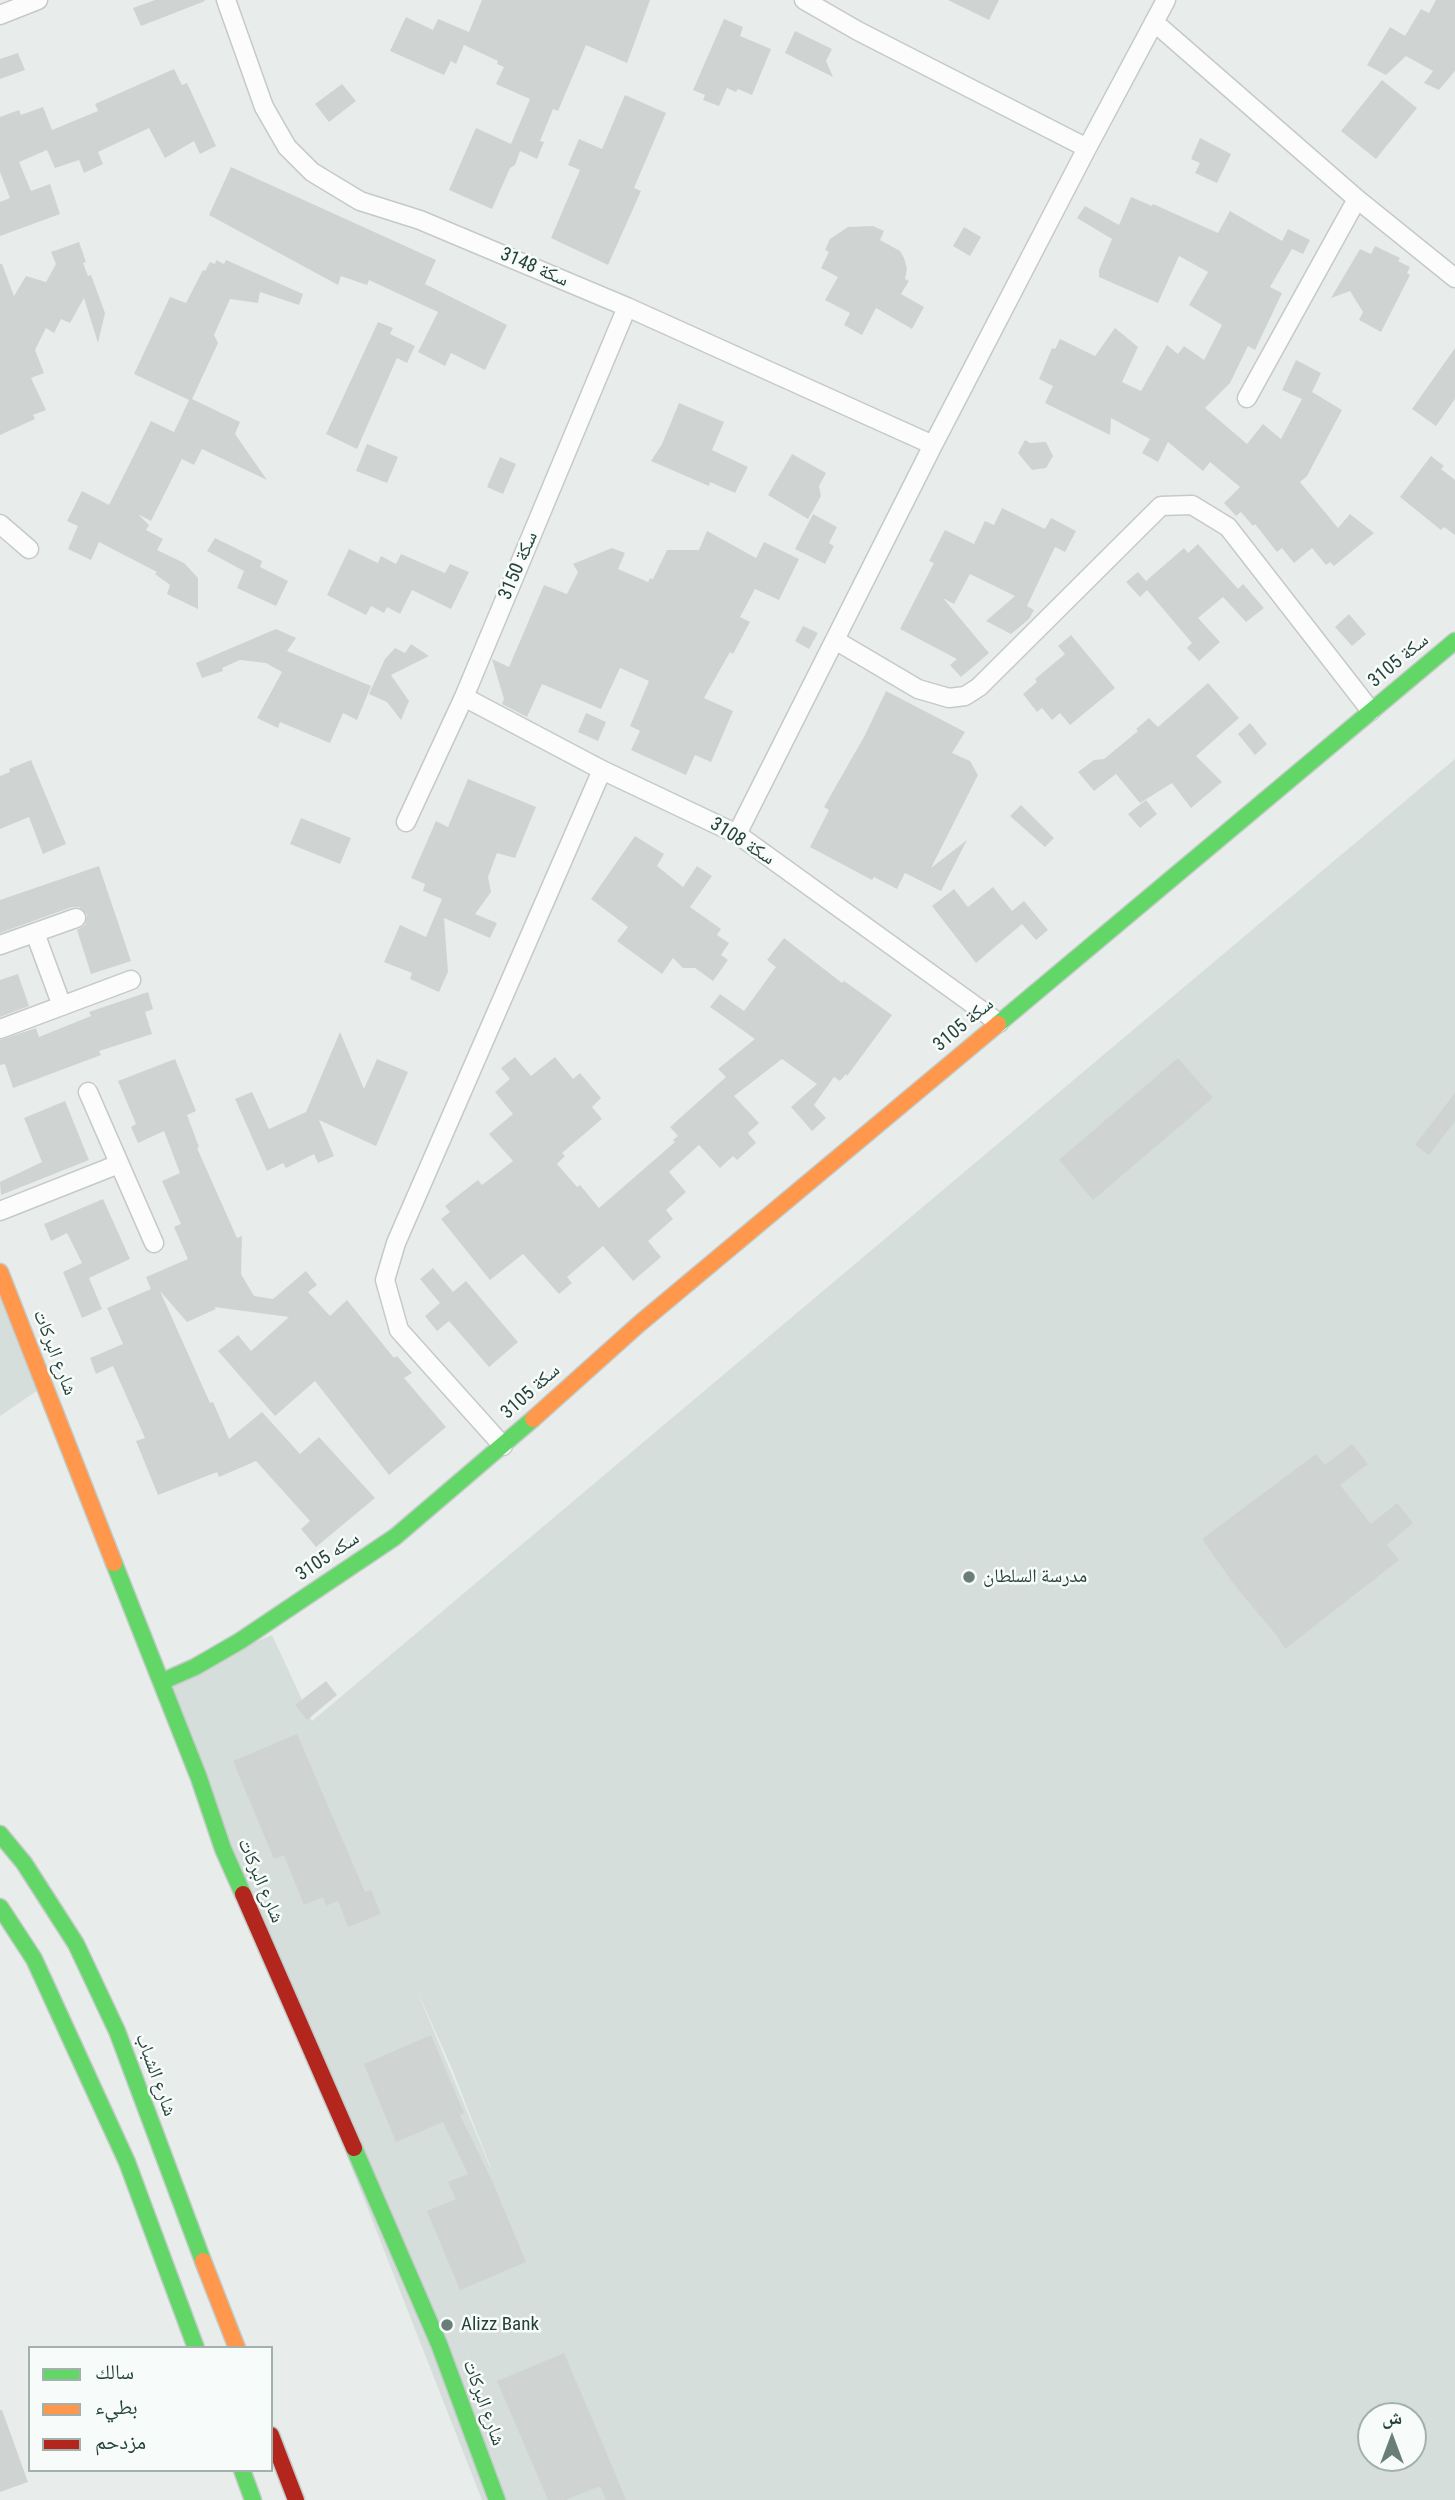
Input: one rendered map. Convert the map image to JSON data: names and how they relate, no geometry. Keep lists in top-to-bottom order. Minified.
{"streets":{"street":["سكة 3148","سكة 3150","سكة 3105","سكة 3108","شارع البركات","سكه 3105","شارع الشباب"]},"crossings":[["سكة 3148","سكة 3150"],["سكة 3150","سكة 3108"],["سكة 3105","سكة 3108"],["سكة 3105","سكه 3105"],["شارع البركات","سكه 3105"]],"places":["مدرسة السلطان","Alizz Bank"],"legend":["سالك","بطيء","مزدحم"],"north":"top"}
